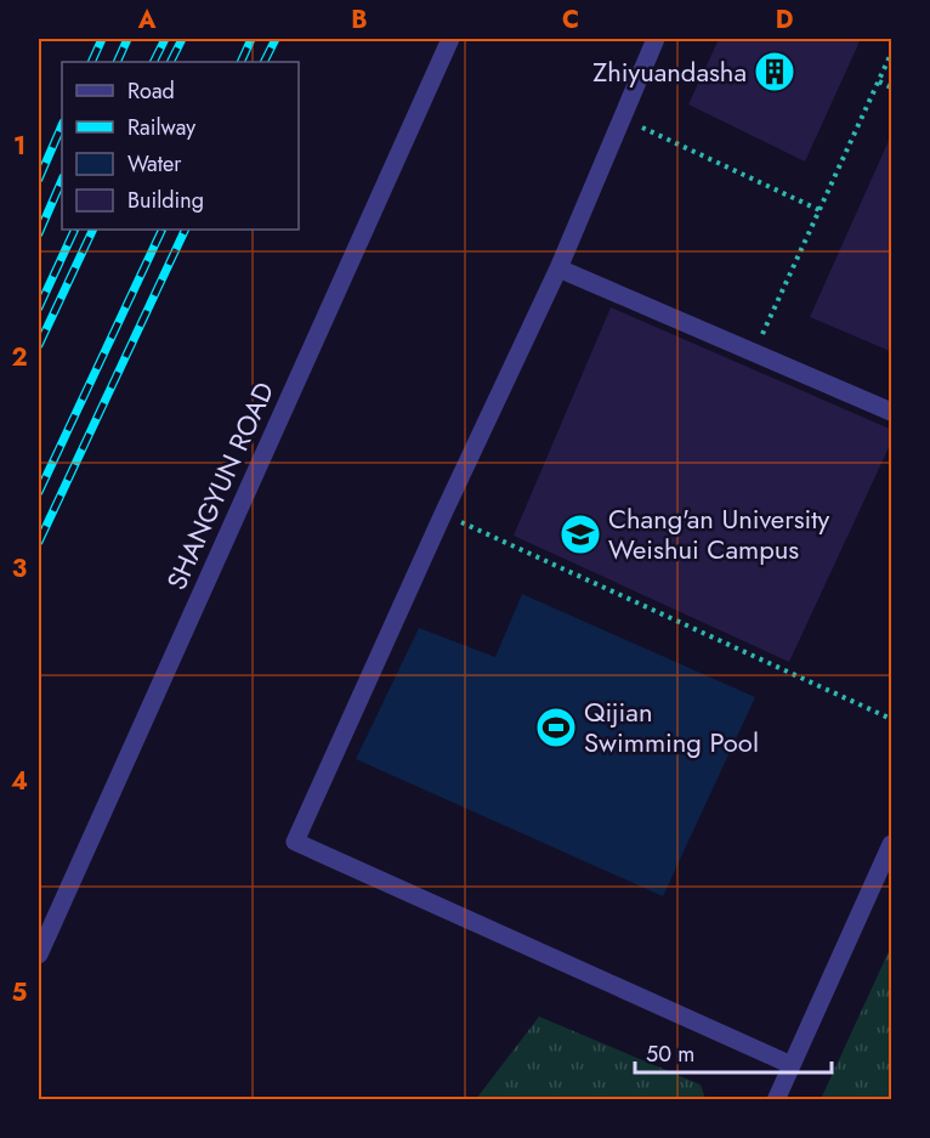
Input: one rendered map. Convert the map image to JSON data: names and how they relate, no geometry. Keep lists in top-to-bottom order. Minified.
{"streets":{"street":["SHANGYUN ROAD"]},"places":{"building":["Zhiyuandasha"],"school or university":["Chang'an University Weishui Campus"],"sports":["Qijian Swimming Pool"]},"legend":["Road","Railway","Water","Building"],"scale_bar":"50 m","grid":{"columns":["A","B","C","D"],"rows":["1","2","3","4","5"]}}
